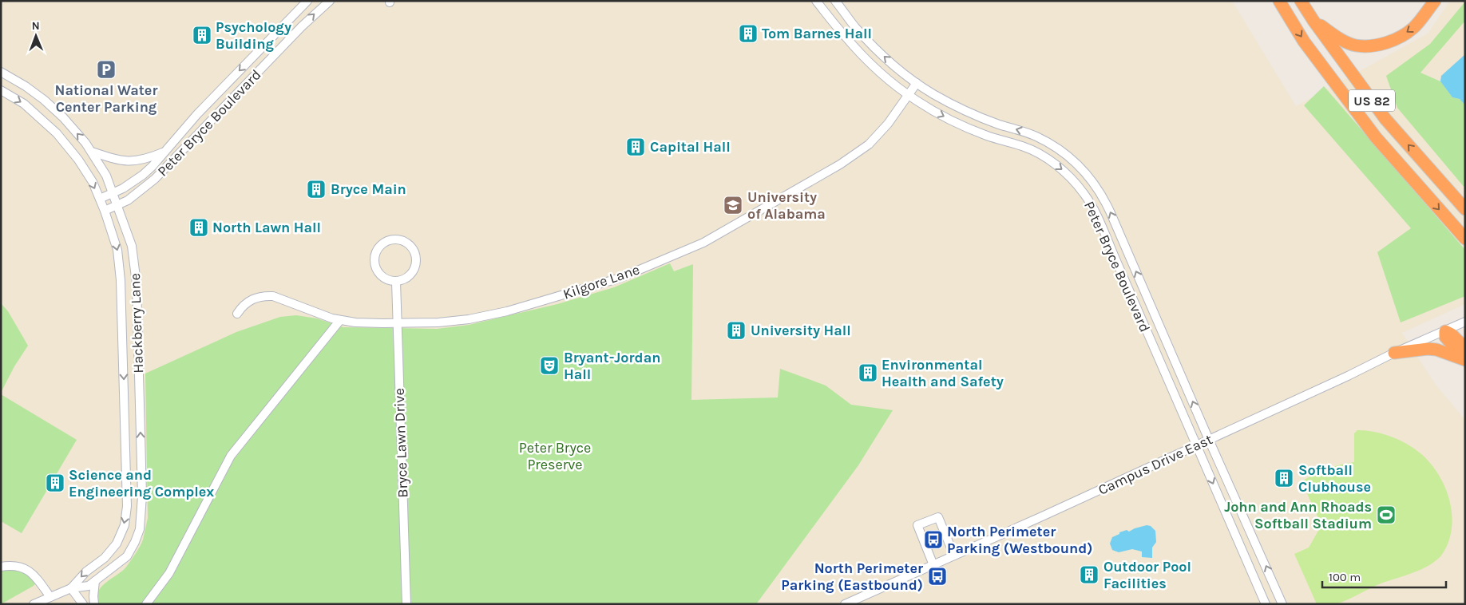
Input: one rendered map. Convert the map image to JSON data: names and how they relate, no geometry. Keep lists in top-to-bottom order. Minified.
{"streets":{"highway":["US 82"],"street":["Peter Bryce Boulevard","Kilgore Lane","Hackberry Lane","Bryce Lawn Drive","Campus Drive East"]},"crossings":[["Peter Bryce Boulevard","Kilgore Lane"],["Peter Bryce Boulevard","Hackberry Lane"],["Peter Bryce Boulevard","Campus Drive East"],["Kilgore Lane","Bryce Lawn Drive"]],"parks":["Peter Bryce Preserve"],"places":{"building":["Tom Barnes Hall","Psychology Building","Capital Hall","Bryce Main","North Lawn Hall","University Hall","Environmental Health and Safety","Softball Clubhouse","Science and Engineering Complex","Outdoor Pool Facilities"],"parking":["National Water Center Parking"],"school or university":["University of Alabama"],"theatre":["Bryant-Jordan Hall"],"sports":["John and Ann Rhoads Softball Stadium"],"bus stop":["North Perimeter Parking (Westbound)","North Perimeter Parking (Eastbound)"]},"scale_bar":"100 m","north":"top"}
